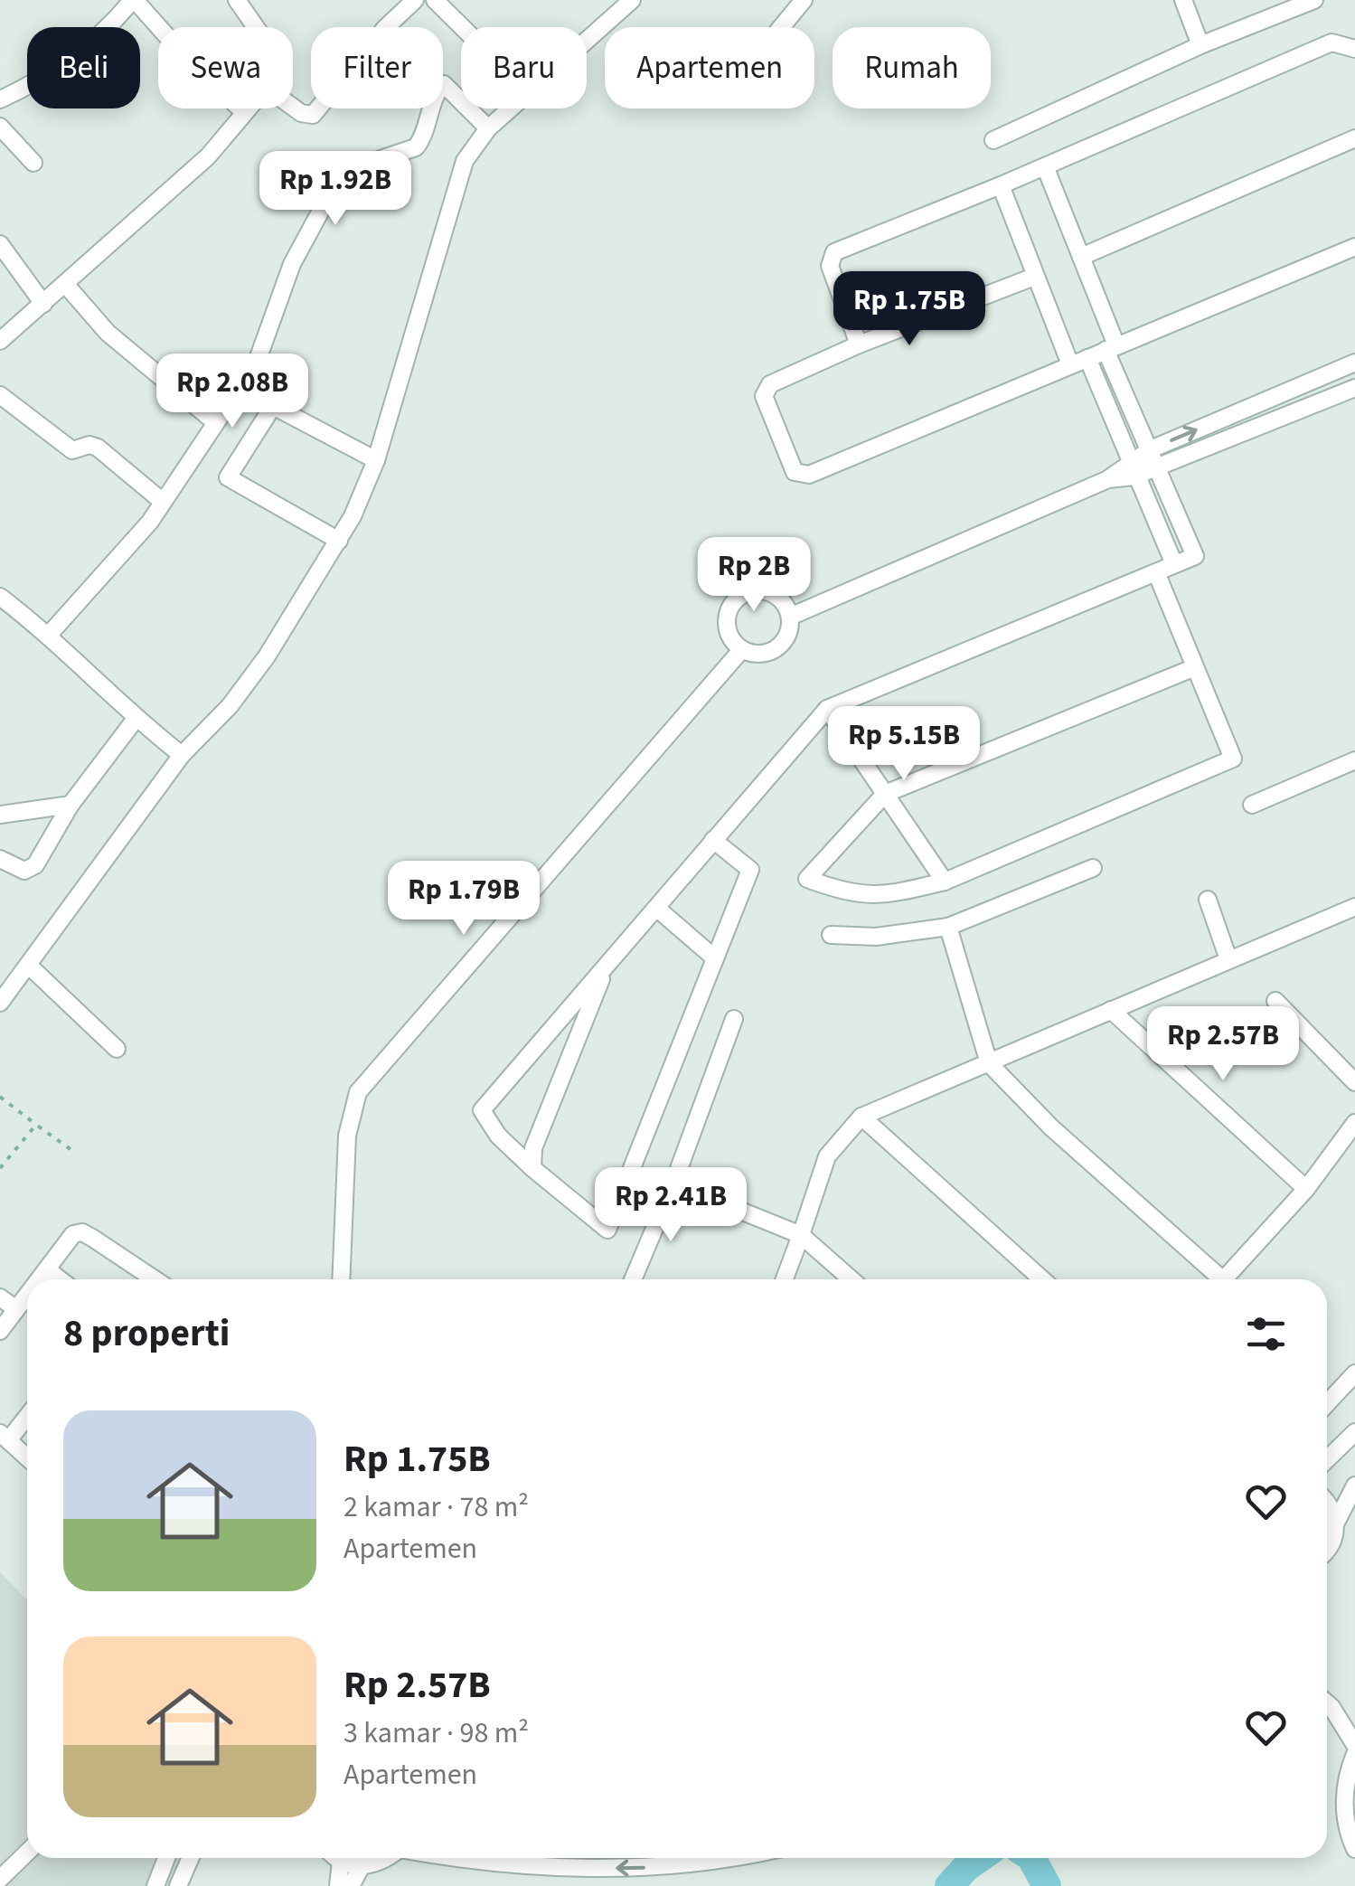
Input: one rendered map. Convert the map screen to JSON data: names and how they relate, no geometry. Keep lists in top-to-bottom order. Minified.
{"page":{"chip":["Beli","Sewa","Filter","Baru","Apartemen","Rumah"],"price":["Rp 1.92B","Rp 1.75B","Rp 2.08B","Rp 2B","Rp 5.15B","Rp 1.79B","Rp 2.57B","Rp 2.41B"],"heading":"8 properti","list":[{"name":"Rp 1.75B","note":"2 kamar · 78 m² · Apartemen"},{"name":"Rp 2.57B","note":"3 kamar · 98 m² · Apartemen"}]}}
